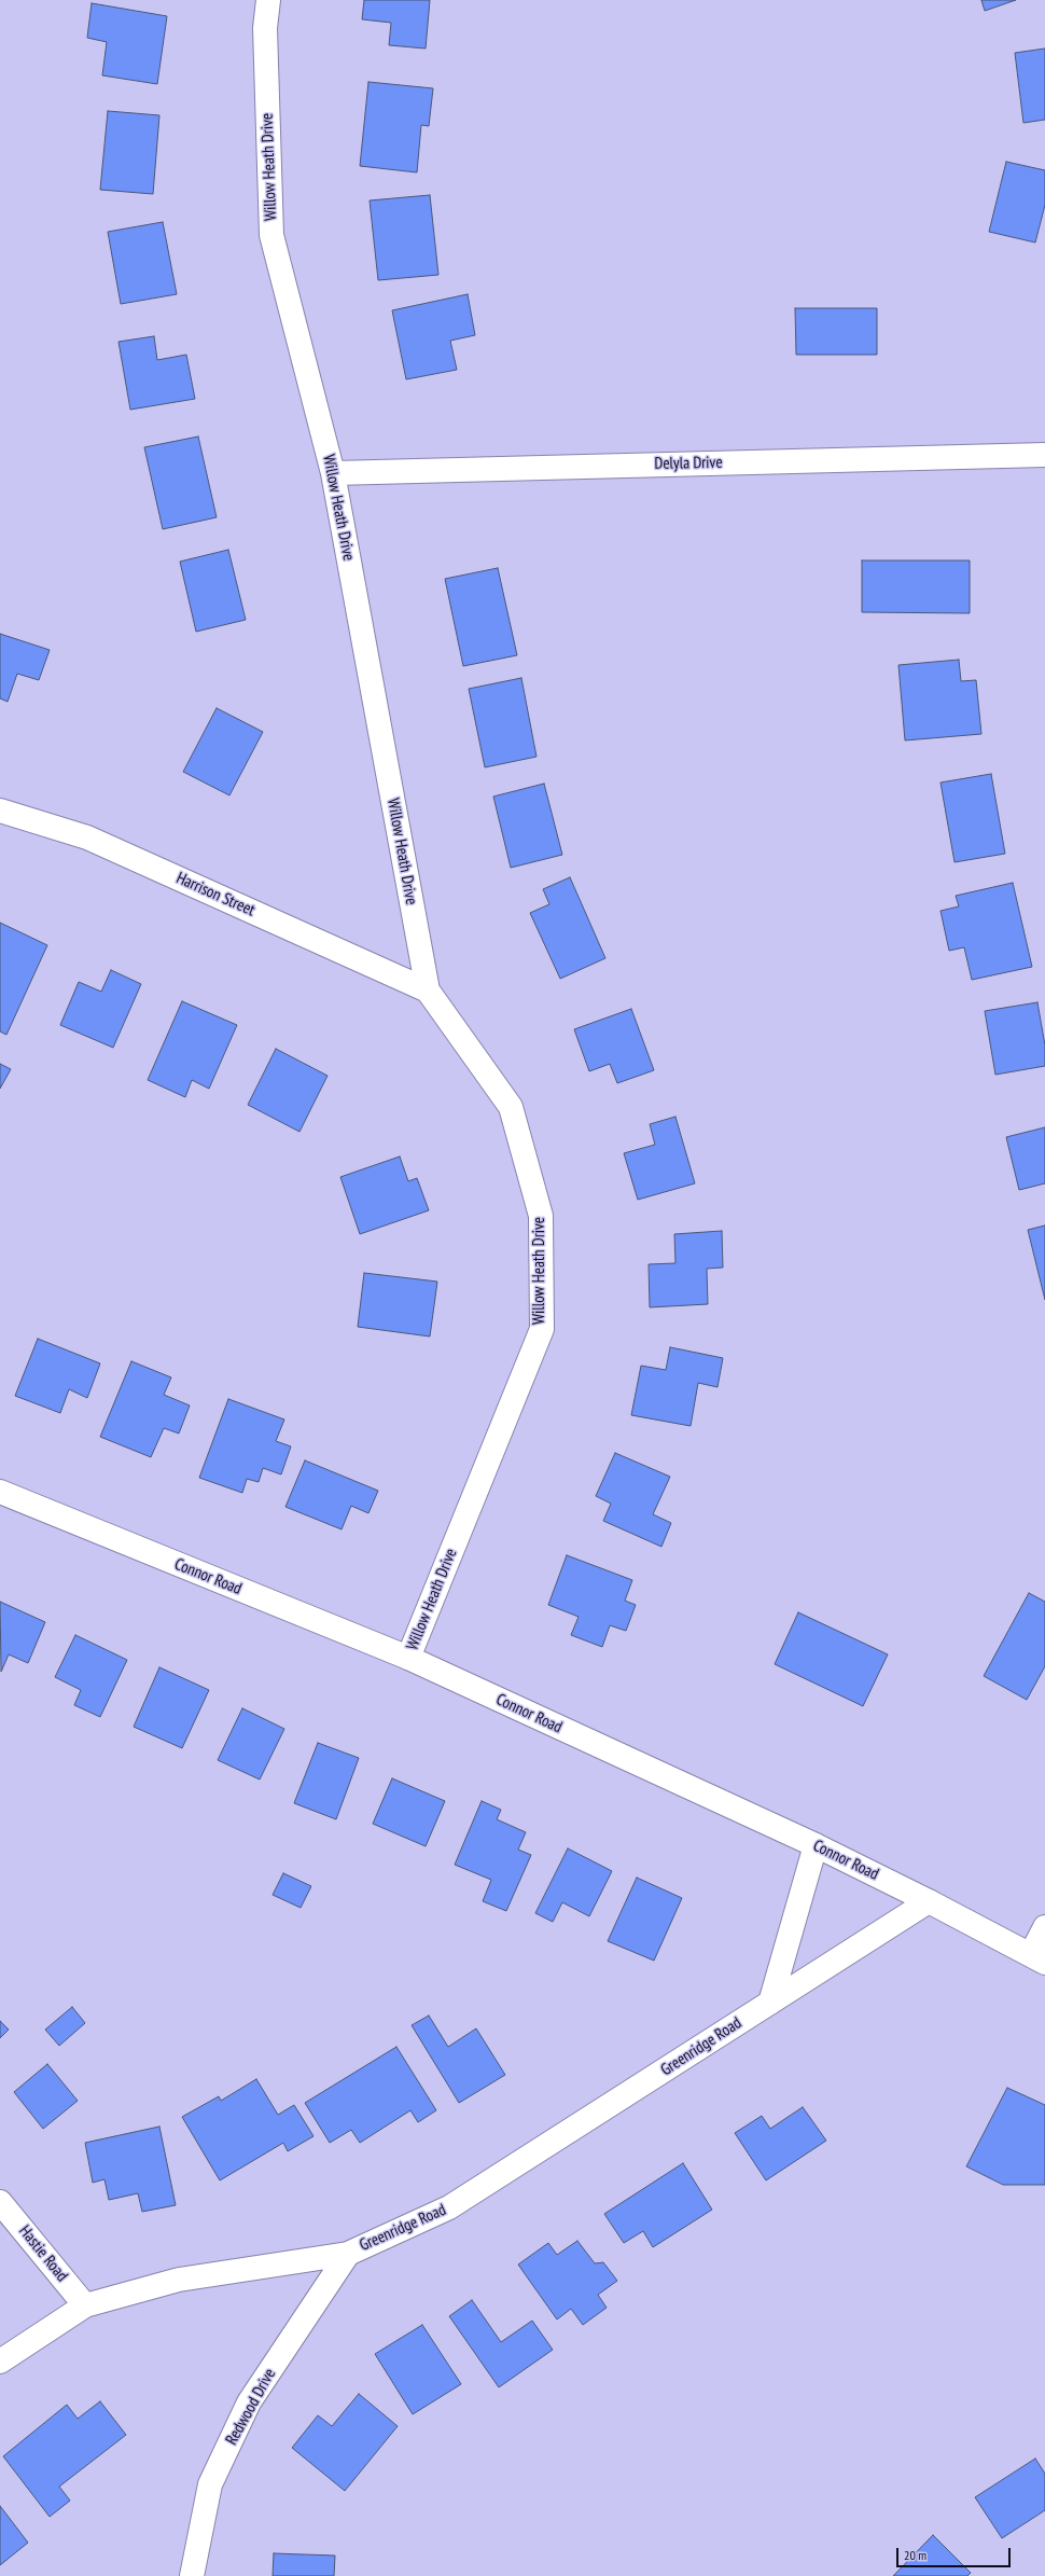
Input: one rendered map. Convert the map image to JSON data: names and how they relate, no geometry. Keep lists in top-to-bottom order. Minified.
{"streets":{"street":["Willow Heath Drive","Delyla Drive","Harrison Street","Connor Road","Greenridge Road","Hastie Road","Redwood Drive"]},"crossings":[["Willow Heath Drive","Delyla Drive"],["Willow Heath Drive","Harrison Street"],["Willow Heath Drive","Connor Road"],["Connor Road","Greenridge Road"],["Greenridge Road","Hastie Road"],["Greenridge Road","Redwood Drive"]],"scale_bar":"20 m"}
